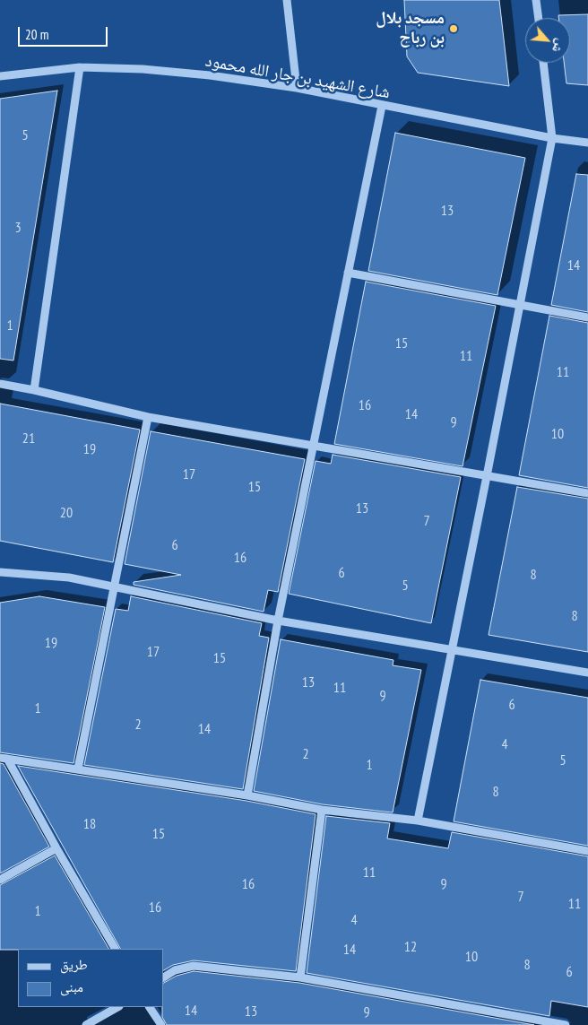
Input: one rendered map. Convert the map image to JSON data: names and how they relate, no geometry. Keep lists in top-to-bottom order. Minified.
{"streets":{"street":["شارع الشهيد بن جار الله محمود"]},"places":["مسجد بلال بن رباح"],"house_numbers":["5","13","3","14","1","15","11","11","16","14","9","10","21","19","17","15","13","20","7","6","16","6","8","5","8","19","17","15","13","11","9","6","1","2","14","4","2","5","1","8","18","15","11","16","9","7","11","16","1","4","12","14","10","8","6","14","13","9"],"legend":["طريق","مبنى"],"scale_bar":"20 m","north":"bottom right"}
